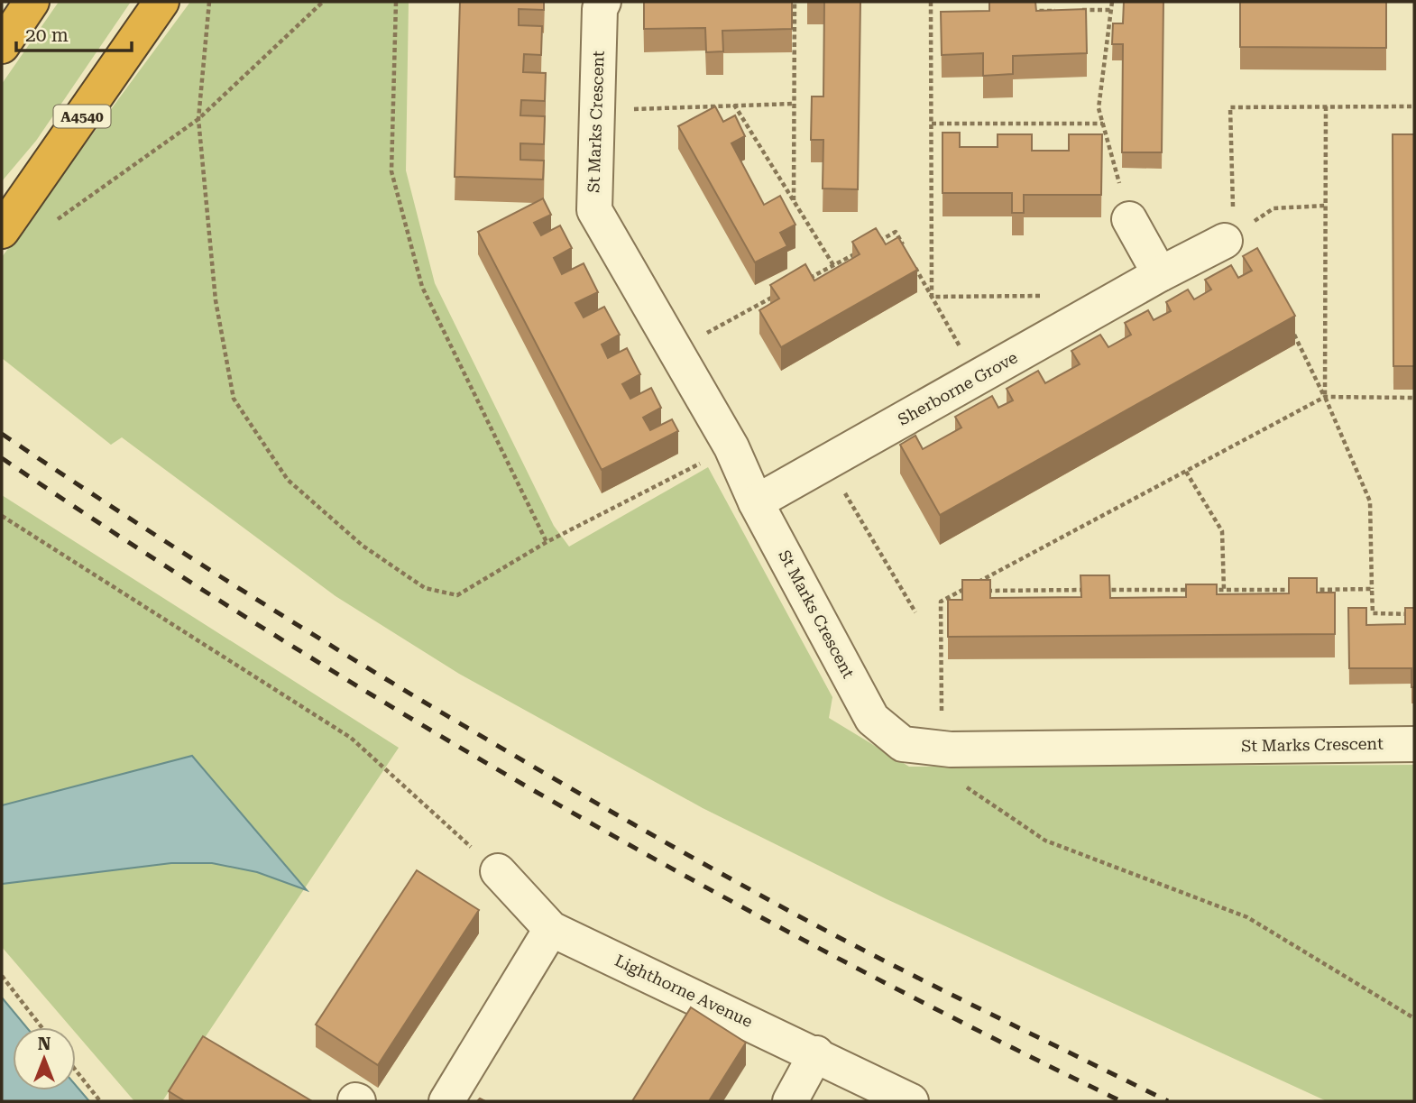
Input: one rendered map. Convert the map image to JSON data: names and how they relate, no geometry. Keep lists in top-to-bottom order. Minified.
{"streets":{"highway":["A4540"],"street":["St Marks Crescent","Sherborne Grove","Lighthorne Avenue"]},"crossings":[["St Marks Crescent","Sherborne Grove"]],"scale_bar":"20 m","north":"top"}
